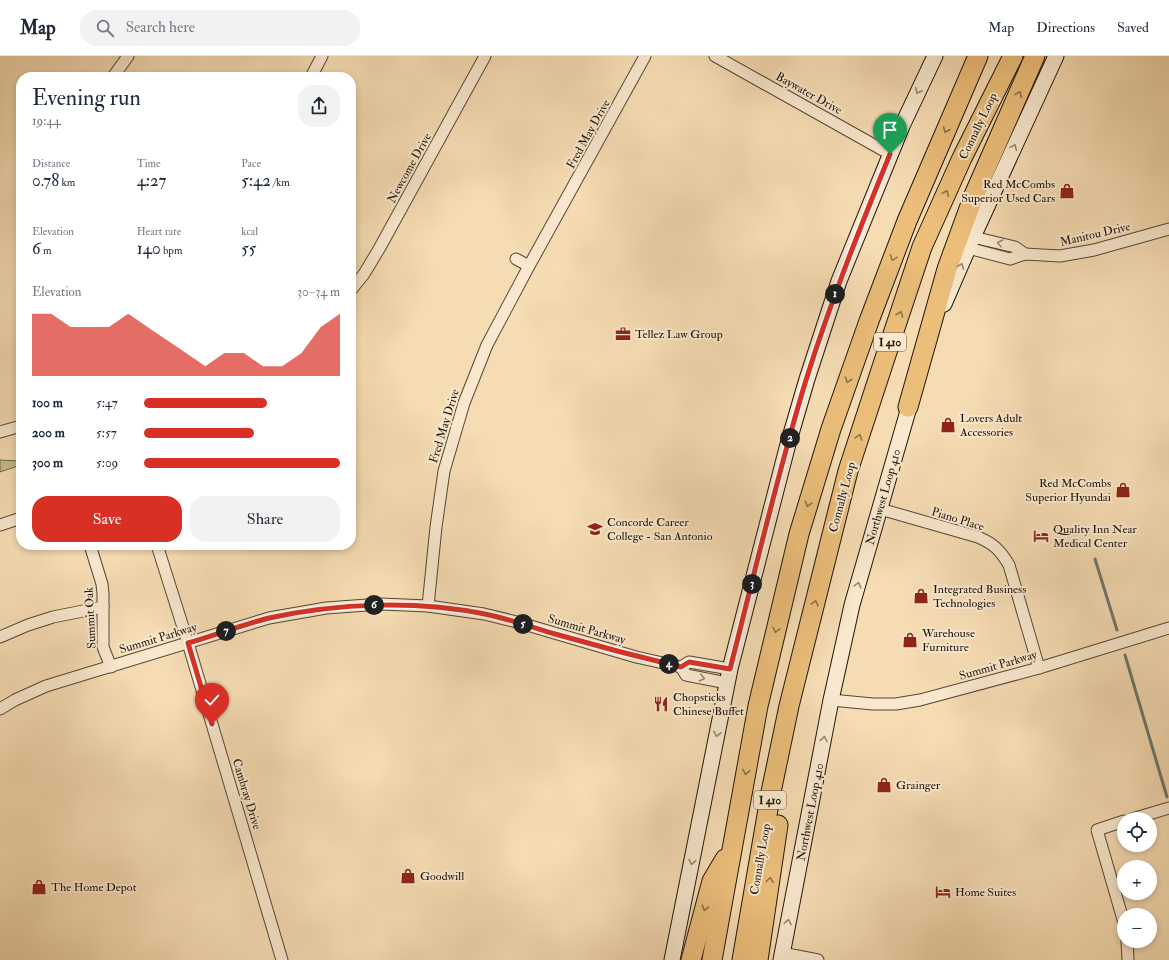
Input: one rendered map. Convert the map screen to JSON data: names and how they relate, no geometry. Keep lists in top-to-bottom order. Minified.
{"streets":{"highway":["Connally Loop","I 410"],"main road":["Northwest Loop 410"],"street":["Baywater Drive","Fred May Drive","Newcome Drive","Manitou Drive","Piano Place","Summit Oak","Summit Parkway","Cambray Drive"]},"crossings":[["Fred May Drive","Summit Parkway"],["Manitou Drive","Northwest Loop 410"],["Northwest Loop 410","Piano Place"],["Northwest Loop 410","Summit Parkway"],["Piano Place","Summit Parkway"],["Summit Oak","Summit Parkway"],["Summit Parkway","Cambray Drive"]],"places":{"shop":["Red McCombs Superior Used Cars","Lovers Adult Accessories","Red McCombs Superior Hyundai","Integrated Business Technologies","Warehouse Furniture","Grainger","Goodwill","The Home Depot"],"office":["Tellez Law Group"],"school or university":["Concorde Career College - San Antonio"],"hotel":["Quality Inn Near Medical Center","Home Suites"],"restaurant":["Chopsticks Chinese Buffet"]},"page":{"header":"Map","search":"Search here","nav":["Map","Directions","Saved"],"heading":["Evening run","19:44"],"stats":[["Distance","0.78 km"],["Time","4:27"],["Pace","5:42 /km"],["Elevation","6 m"],["Heart rate","140 bpm"],["kcal","55"]],"chart":["Elevation","30–34 m"],"pins":["1","2","3","6","5","7","4"],"list":[{"name":"100 m","note":"5:47"},{"name":"200 m","note":"5:57"},{"name":"300 m","note":"5:09"}],"buttons":["Save","Share"],"map_buttons":["+","−"]}}
